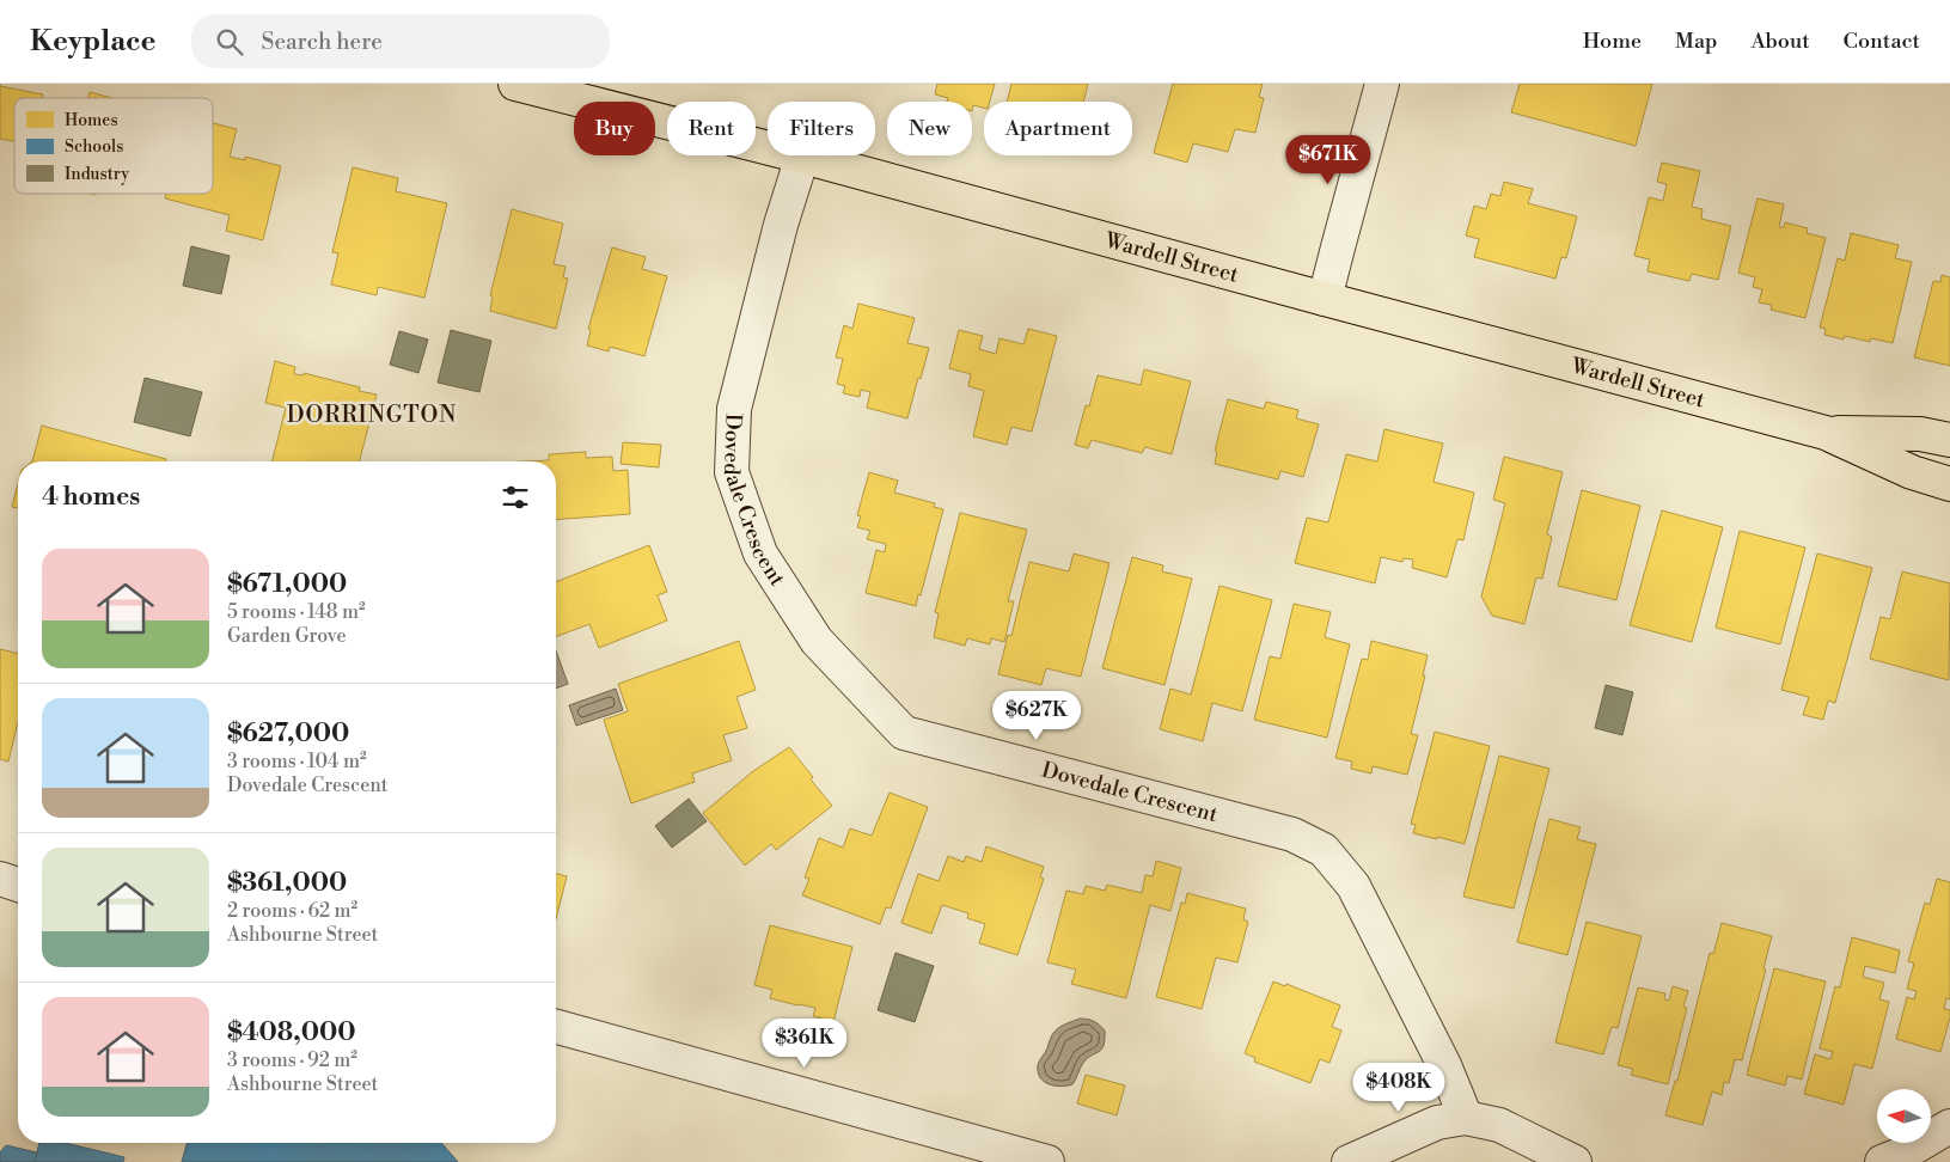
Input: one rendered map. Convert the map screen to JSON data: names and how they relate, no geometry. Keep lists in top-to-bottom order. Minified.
{"streets":{"highway":["Wardell Street"],"street":["Dovedale Crescent"]},"crossings":[["Wardell Street","Dovedale Crescent"]],"districts":["DORRINGTON"],"legend":["Homes","Schools","Industry"],"north":"left","page":{"header":"Keyplace","search":"Search here","nav":["Home","Map","About","Contact"],"chip":["Buy","Rent","Filters","New","Apartment"],"price":["$671K","$627K","$361K","$408K"],"heading":"4 homes","list":[{"name":"$671,000","note":"5 rooms · 148 m² · Garden Grove"},{"name":"$627,000","note":"3 rooms · 104 m² · Dovedale Crescent"},{"name":"$361,000","note":"2 rooms · 62 m² · Ashbourne Street"},{"name":"$408,000","note":"3 rooms · 92 m² · Ashbourne Street"}]}}
